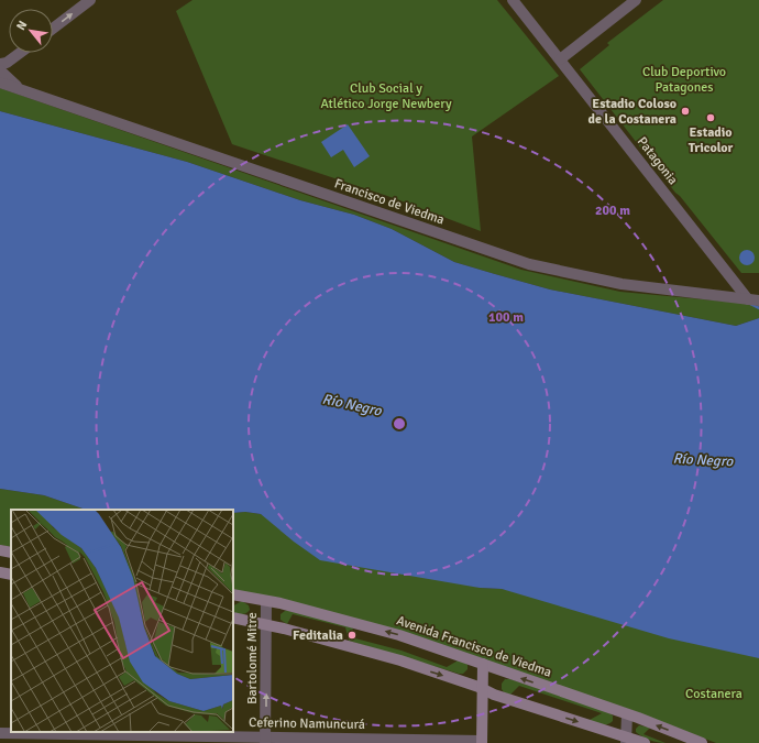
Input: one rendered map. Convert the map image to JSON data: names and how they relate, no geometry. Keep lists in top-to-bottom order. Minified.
{"streets":{"main road":["Avenida Francisco de Viedma"],"street":["Patagonia","Francisco de Viedma","Bartolomé Mitre","Ceferino Namuncurá"]},"crossings":[["Patagonia","Francisco de Viedma"],["Avenida Francisco de Viedma","Bartolomé Mitre"],["Bartolomé Mitre","Ceferino Namuncurá"]],"one_way":["Bartolomé Mitre"],"water":["Río Negro"],"parks":["Club Deportivo Patagones","Club Social y Atlético Jorge Newbery","Costanera"],"places":["Estadio Coloso de la Costanera","Estadio Tricolor","Feditalia"],"north":"top left","rings":["200 m","100 m"]}
